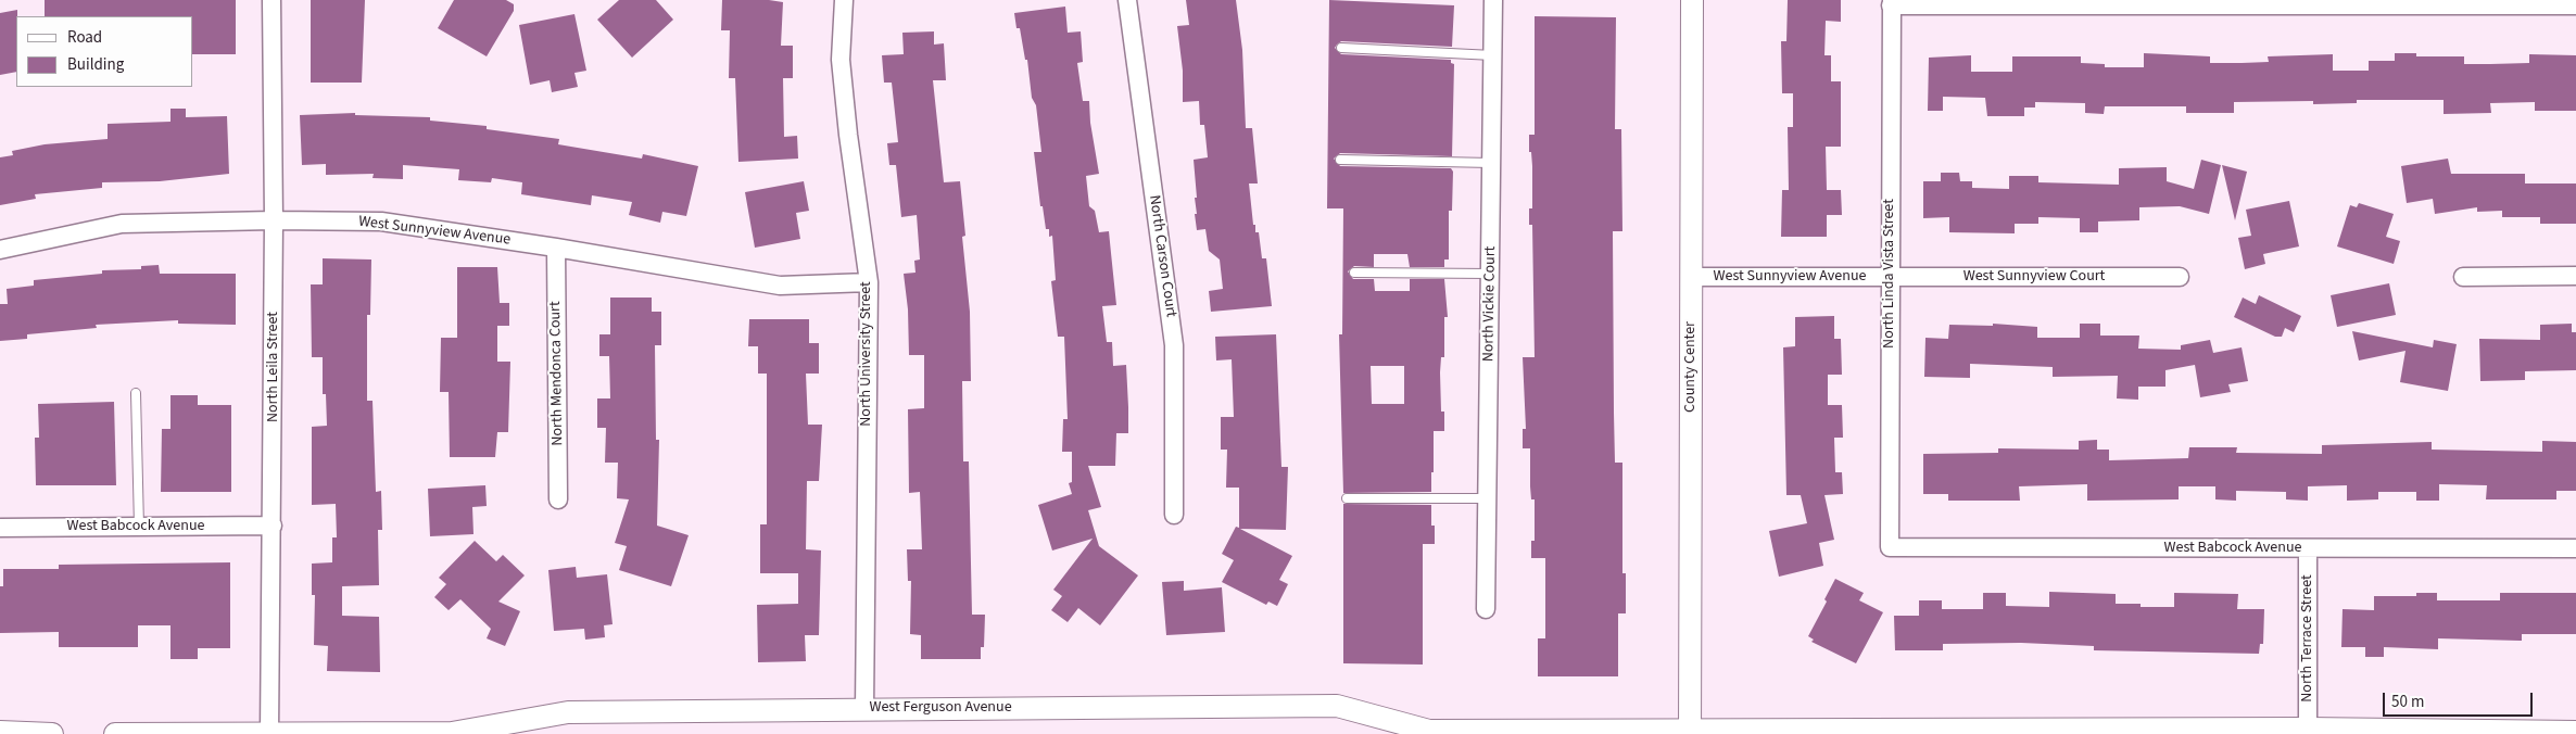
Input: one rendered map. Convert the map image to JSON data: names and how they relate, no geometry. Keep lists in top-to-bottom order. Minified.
{"streets":{"street":["West Sunnyview Avenue","North Carson Court","North Linda Vista Street","West Sunnyview Court","North Vickie Court","North University Street","North Leila Street","County Center","North Mendonca Court","West Babcock Avenue","North Terrace Street","West Ferguson Avenue"]},"crossings":[["West Sunnyview Avenue","North Linda Vista Street"],["West Sunnyview Avenue","West Sunnyview Court"],["West Sunnyview Avenue","North University Street"],["West Sunnyview Avenue","North Leila Street"],["West Sunnyview Avenue","County Center"],["West Sunnyview Avenue","North Mendonca Court"],["North Linda Vista Street","West Sunnyview Court"],["North Linda Vista Street","West Babcock Avenue"],["North University Street","West Ferguson Avenue"],["North Leila Street","West Babcock Avenue"],["North Leila Street","West Ferguson Avenue"],["County Center","West Ferguson Avenue"],["West Babcock Avenue","North Terrace Street"],["North Terrace Street","West Ferguson Avenue"]],"legend":["Road","Building"],"scale_bar":"50 m"}
